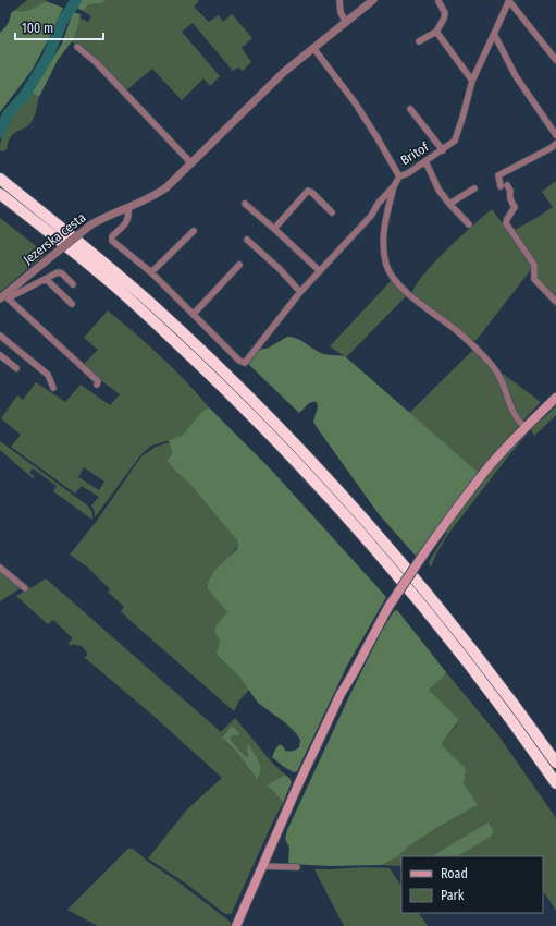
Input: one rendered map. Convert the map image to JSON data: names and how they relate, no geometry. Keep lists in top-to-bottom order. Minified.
{"streets":{"street":["Britof","Jezerska cesta"]},"legend":["Road","Park"],"scale_bar":"100 m"}
